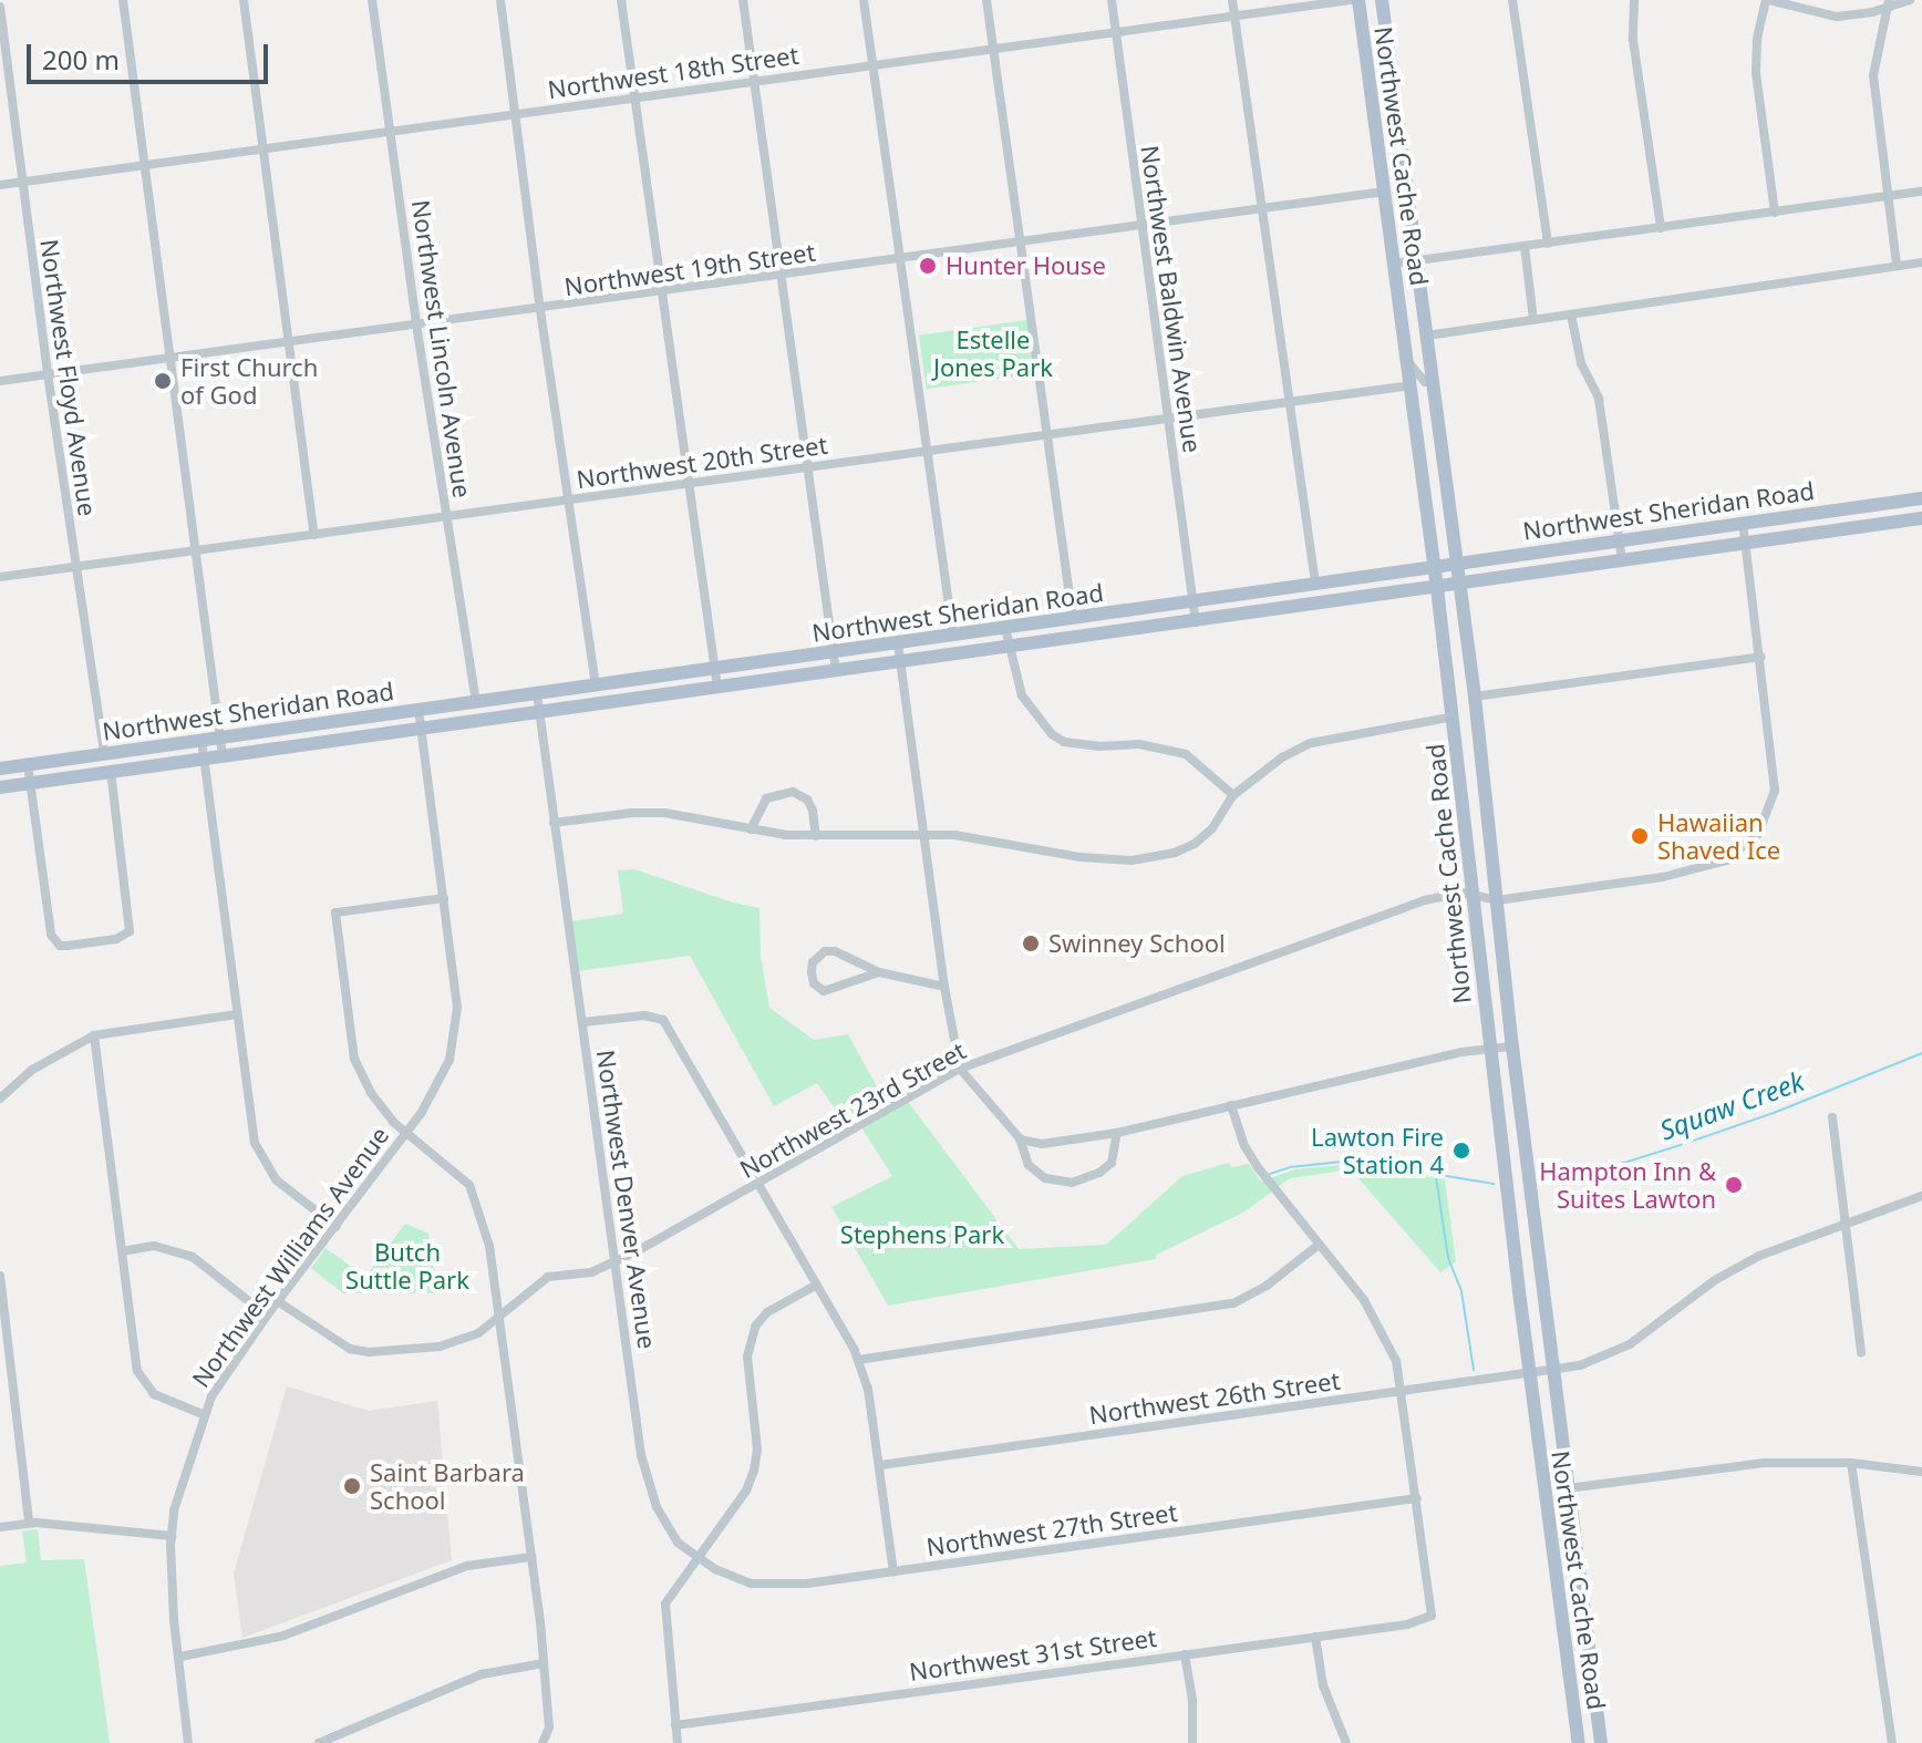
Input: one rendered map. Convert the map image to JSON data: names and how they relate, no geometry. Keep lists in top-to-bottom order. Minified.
{"streets":{"main road":["Northwest Cache Road","Northwest Sheridan Road"],"street":["Northwest 18th Street","Northwest 19th Street","Northwest Baldwin Avenue","Northwest Lincoln Avenue","Northwest Floyd Avenue","Northwest 20th Street","Northwest 23rd Street","Northwest Denver Avenue","Northwest Williams Avenue","Northwest 26th Street","Northwest 27th Street","Northwest 31st Street"]},"crossings":[["Northwest 18th Street","Northwest Baldwin Avenue"],["Northwest 18th Street","Northwest Lincoln Avenue"],["Northwest 18th Street","Northwest Floyd Avenue"],["Northwest Cache Road","Northwest 19th Street"],["Northwest Cache Road","Northwest 20th Street"],["Northwest Cache Road","Northwest Sheridan Road"],["Northwest Cache Road","Northwest 23rd Street"],["Northwest Cache Road","Northwest 26th Street"],["Northwest 19th Street","Northwest Baldwin Avenue"],["Northwest 19th Street","Northwest Lincoln Avenue"],["Northwest 19th Street","Northwest Floyd Avenue"],["Northwest Baldwin Avenue","Northwest 20th Street"],["Northwest Baldwin Avenue","Northwest Sheridan Road"],["Northwest Lincoln Avenue","Northwest 20th Street"],["Northwest Lincoln Avenue","Northwest Sheridan Road"],["Northwest Floyd Avenue","Northwest 20th Street"],["Northwest Floyd Avenue","Northwest Sheridan Road"],["Northwest Sheridan Road","Northwest Denver Avenue"],["Northwest 23rd Street","Northwest Denver Avenue"],["Northwest 23rd Street","Northwest Williams Avenue"],["Northwest Denver Avenue","Northwest 27th Street"],["Northwest 27th Street","Northwest 31st Street"]],"water":["Squaw Creek"],"parks":["Estelle Jones Park","Stephens Park","Butch Suttle Park"],"places":["Hunter House","First Church of God","Hawaiian Shaved Ice","Swinney School","Lawton Fire Station 4","Hampton Inn & Suites Lawton","Saint Barbara School"],"scale_bar":"200 m"}
